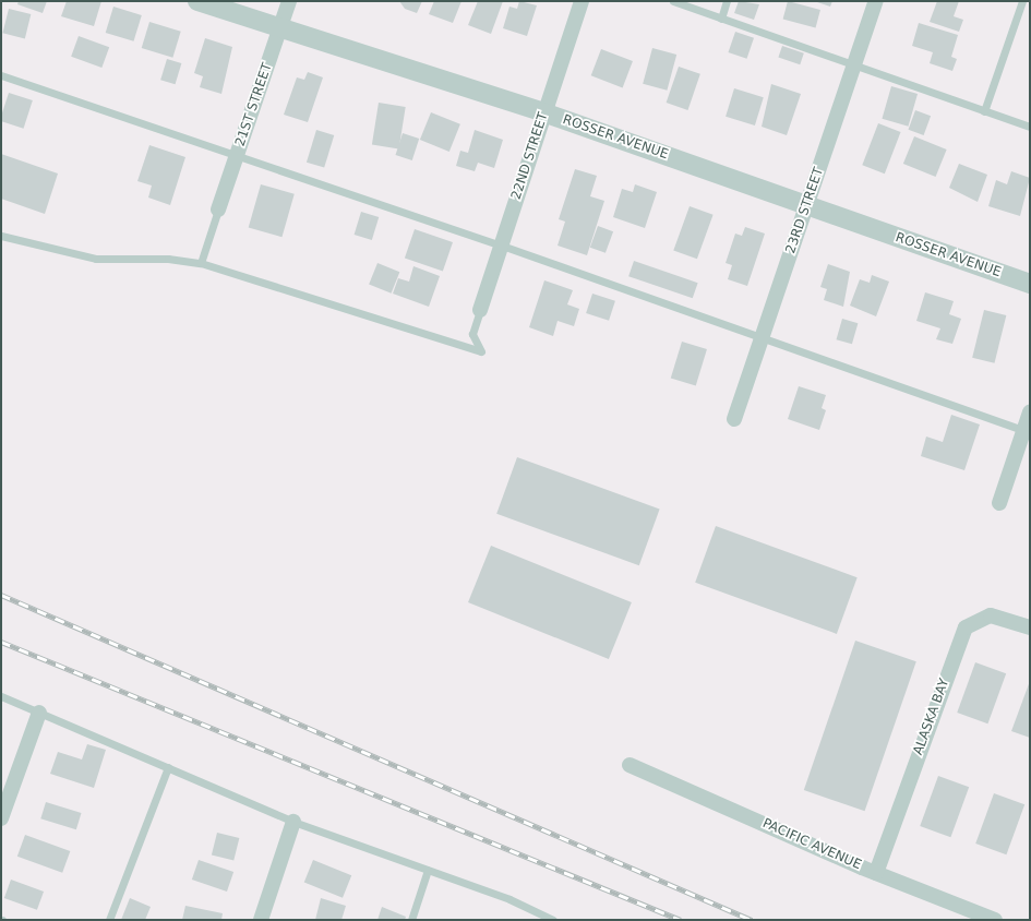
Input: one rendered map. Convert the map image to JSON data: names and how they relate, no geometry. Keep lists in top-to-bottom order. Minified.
{"streets":{"street":["21ST STREET","ROSSER AVENUE","22ND STREET","23RD STREET","ALASKA BAY","PACIFIC AVENUE"]},"crossings":[["21ST STREET","ROSSER AVENUE"],["ROSSER AVENUE","22ND STREET"],["ROSSER AVENUE","23RD STREET"],["ALASKA BAY","PACIFIC AVENUE"]]}
